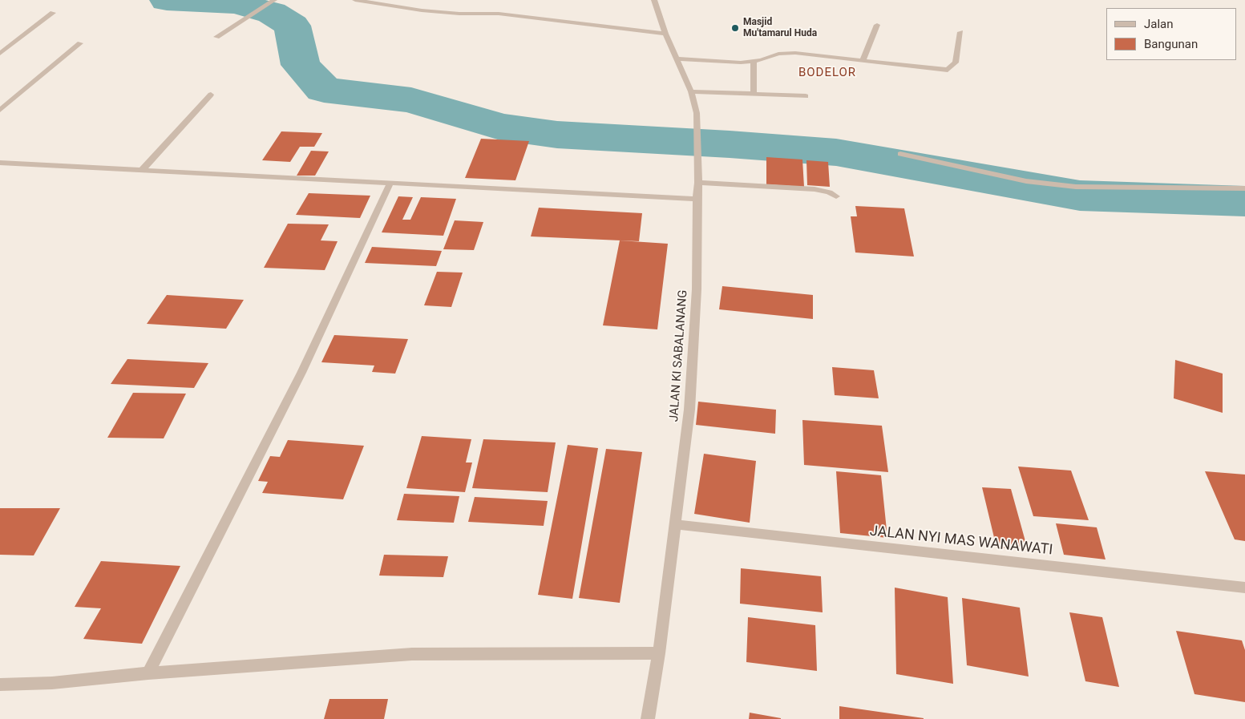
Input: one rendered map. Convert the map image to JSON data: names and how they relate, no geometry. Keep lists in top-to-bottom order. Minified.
{"streets":{"street":["JALAN KI SABALANANG","JALAN NYI MAS WANAWATI"]},"crossings":[["JALAN KI SABALANANG","JALAN NYI MAS WANAWATI"]],"districts":["BODELOR"],"places":["Masjid Mu'tamarul Huda"],"legend":["Jalan","Bangunan"]}
